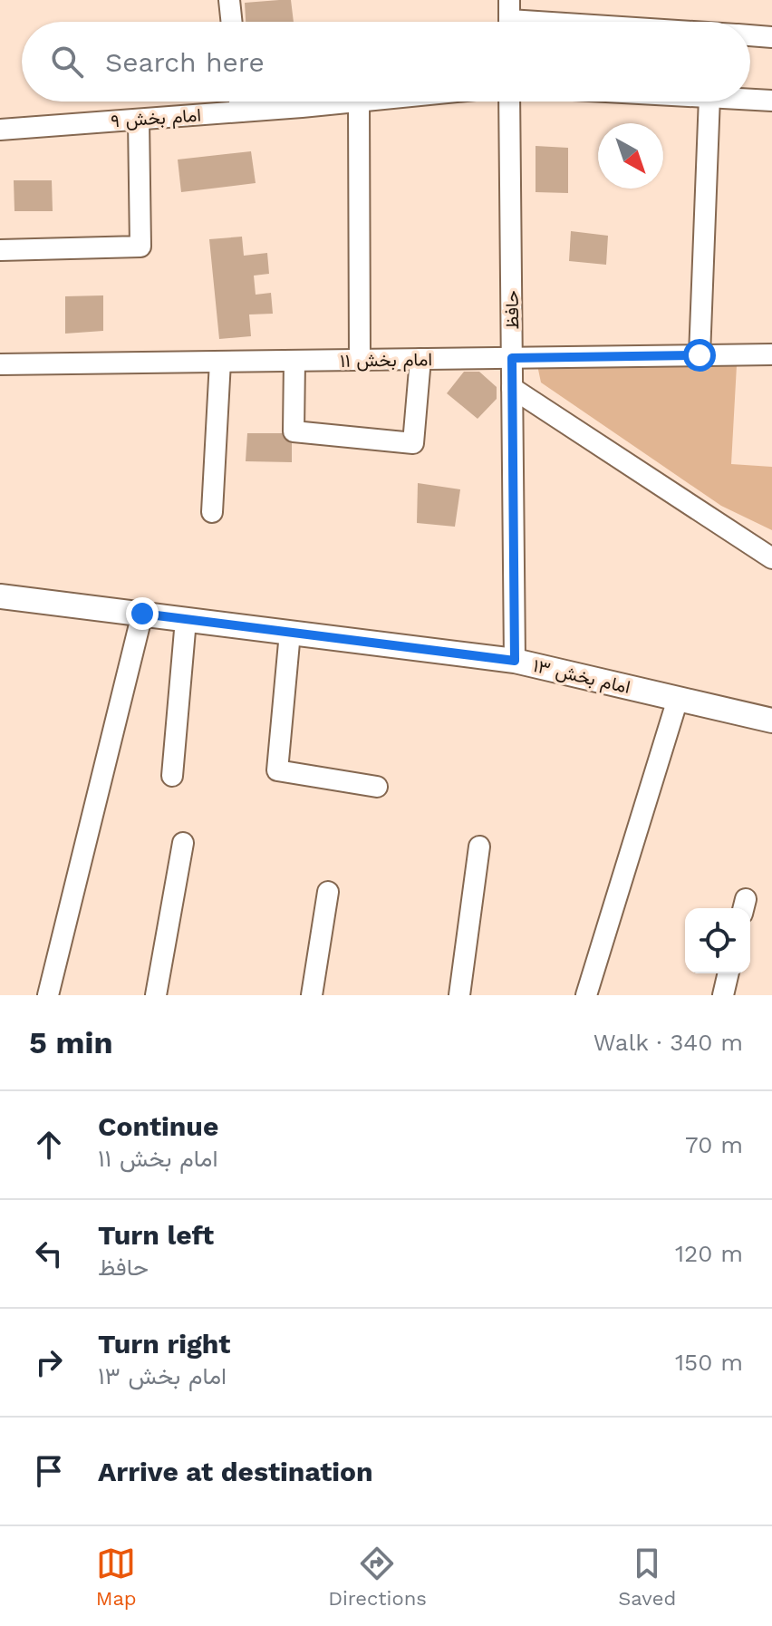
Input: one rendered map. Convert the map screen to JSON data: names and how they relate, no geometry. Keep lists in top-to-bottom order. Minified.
{"streets":{"street":["امام بخش ۹","حافظ","امام بخش ۱۱","امام بخش ۱۳"]},"crossings":[["حافظ","امام بخش ۱۱"],["حافظ","امام بخش ۱۳"]],"north":"bottom right","page":{"search":"Search here","heading":["5 min","Walk · 340 m"],"list":[["Continue","امام بخش ۱۱","70 m"],["Turn left","حافظ","120 m"],["Turn right","امام بخش ۱۳","150 m"],"Arrive at destination"],"nav":["Map","Directions","Saved"]}}
